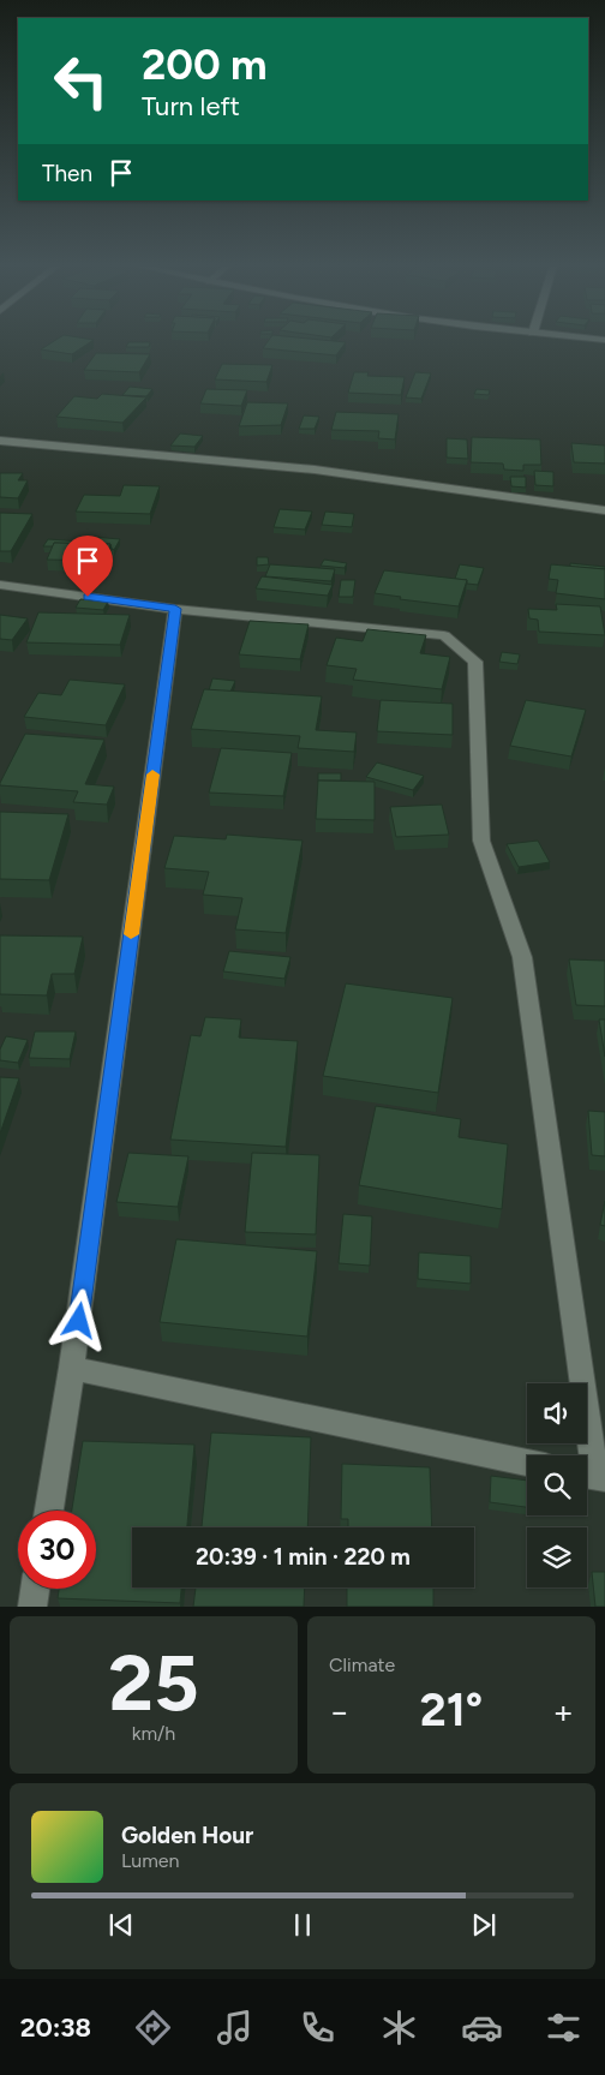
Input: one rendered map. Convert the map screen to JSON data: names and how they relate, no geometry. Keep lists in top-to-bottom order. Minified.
{"page":{"turn":["200 m","Turn left"],"then":"Then","limit":"30","trip":"20:39 · 1 min · 220 m","tile":[["25","km/h"],"Climate"],"heat":["−","21°","+"],"song":["Golden Hour","Lumen"],"tabs":"20:38"}}
